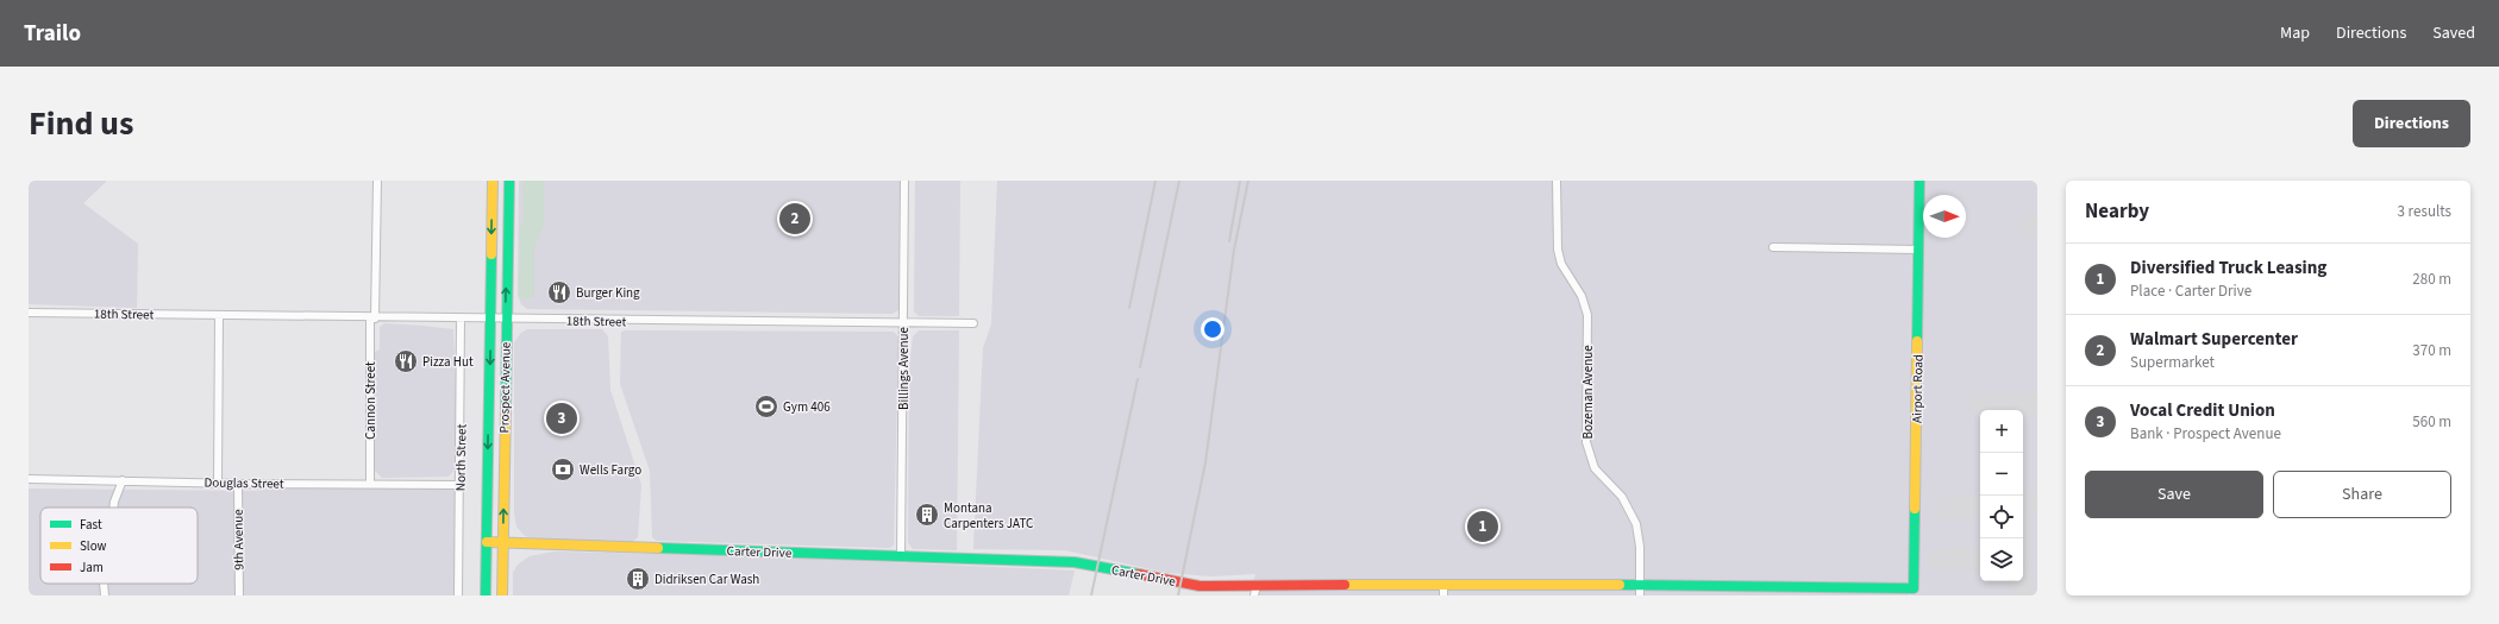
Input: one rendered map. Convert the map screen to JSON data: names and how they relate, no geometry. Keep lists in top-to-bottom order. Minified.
{"streets":{"main road":["Prospect Avenue","Airport Road","Carter Drive"],"street":["18th Street","Billings Avenue","Bozeman Avenue","Cannon Street","North Street","Douglas Street","9th Avenue"]},"crossings":[["18th Street","Billings Avenue"],["18th Street","Prospect Avenue"],["18th Street","Cannon Street"],["18th Street","North Street"],["Billings Avenue","Carter Drive"],["Prospect Avenue","Carter Drive"],["Airport Road","Carter Drive"],["Bozeman Avenue","Carter Drive"],["Cannon Street","Douglas Street"],["North Street","Douglas Street"],["Douglas Street","9th Avenue"]],"places":{"restaurant":["Burger King","Pizza Hut"],"sports":["Gym 406"],"bank":["Wells Fargo"],"building":["Montana Carpenters JATC","Didriksen Car Wash"]},"legend":["Fast","Slow","Jam"],"north":"right","page":{"header":"Trailo","nav":["Map","Directions","Saved"],"title":"Find us","buttons":["Directions",["Save","Share"]],"heading":["Nearby","3 results"],"pins":["2","3","1"],"list":[{"mark":"1","name":"Diversified Truck Leasing","note":"Place · Carter Drive","value":"280 m"},{"mark":"2","name":"Walmart Supercenter","note":"Supermarket","value":"370 m"},{"mark":"3","name":"Vocal Credit Union","note":"Bank · Prospect Avenue","value":"560 m"}],"map_buttons":["+","−"]}}
